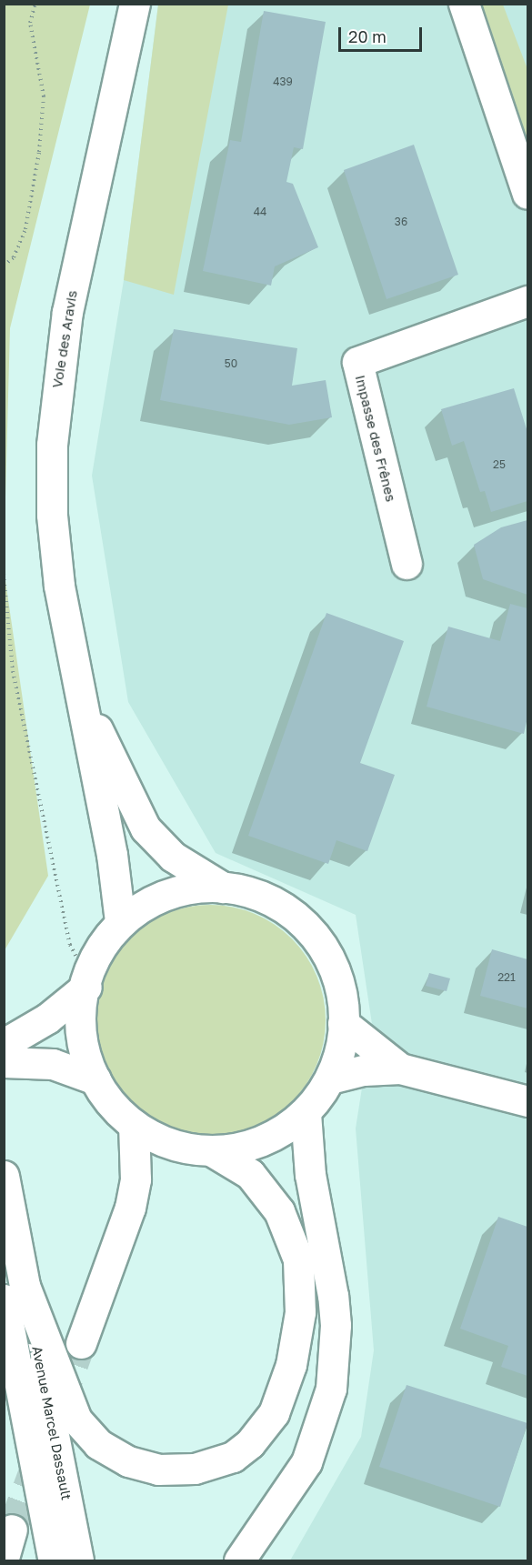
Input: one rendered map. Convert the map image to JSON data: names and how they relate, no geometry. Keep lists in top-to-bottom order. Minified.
{"streets":{"main road":["Voie des Aravis","Impasse des Frênes","Avenue Marcel Dassault"]},"house_numbers":["439","44","36","50","25","221"],"scale_bar":"20 m"}
